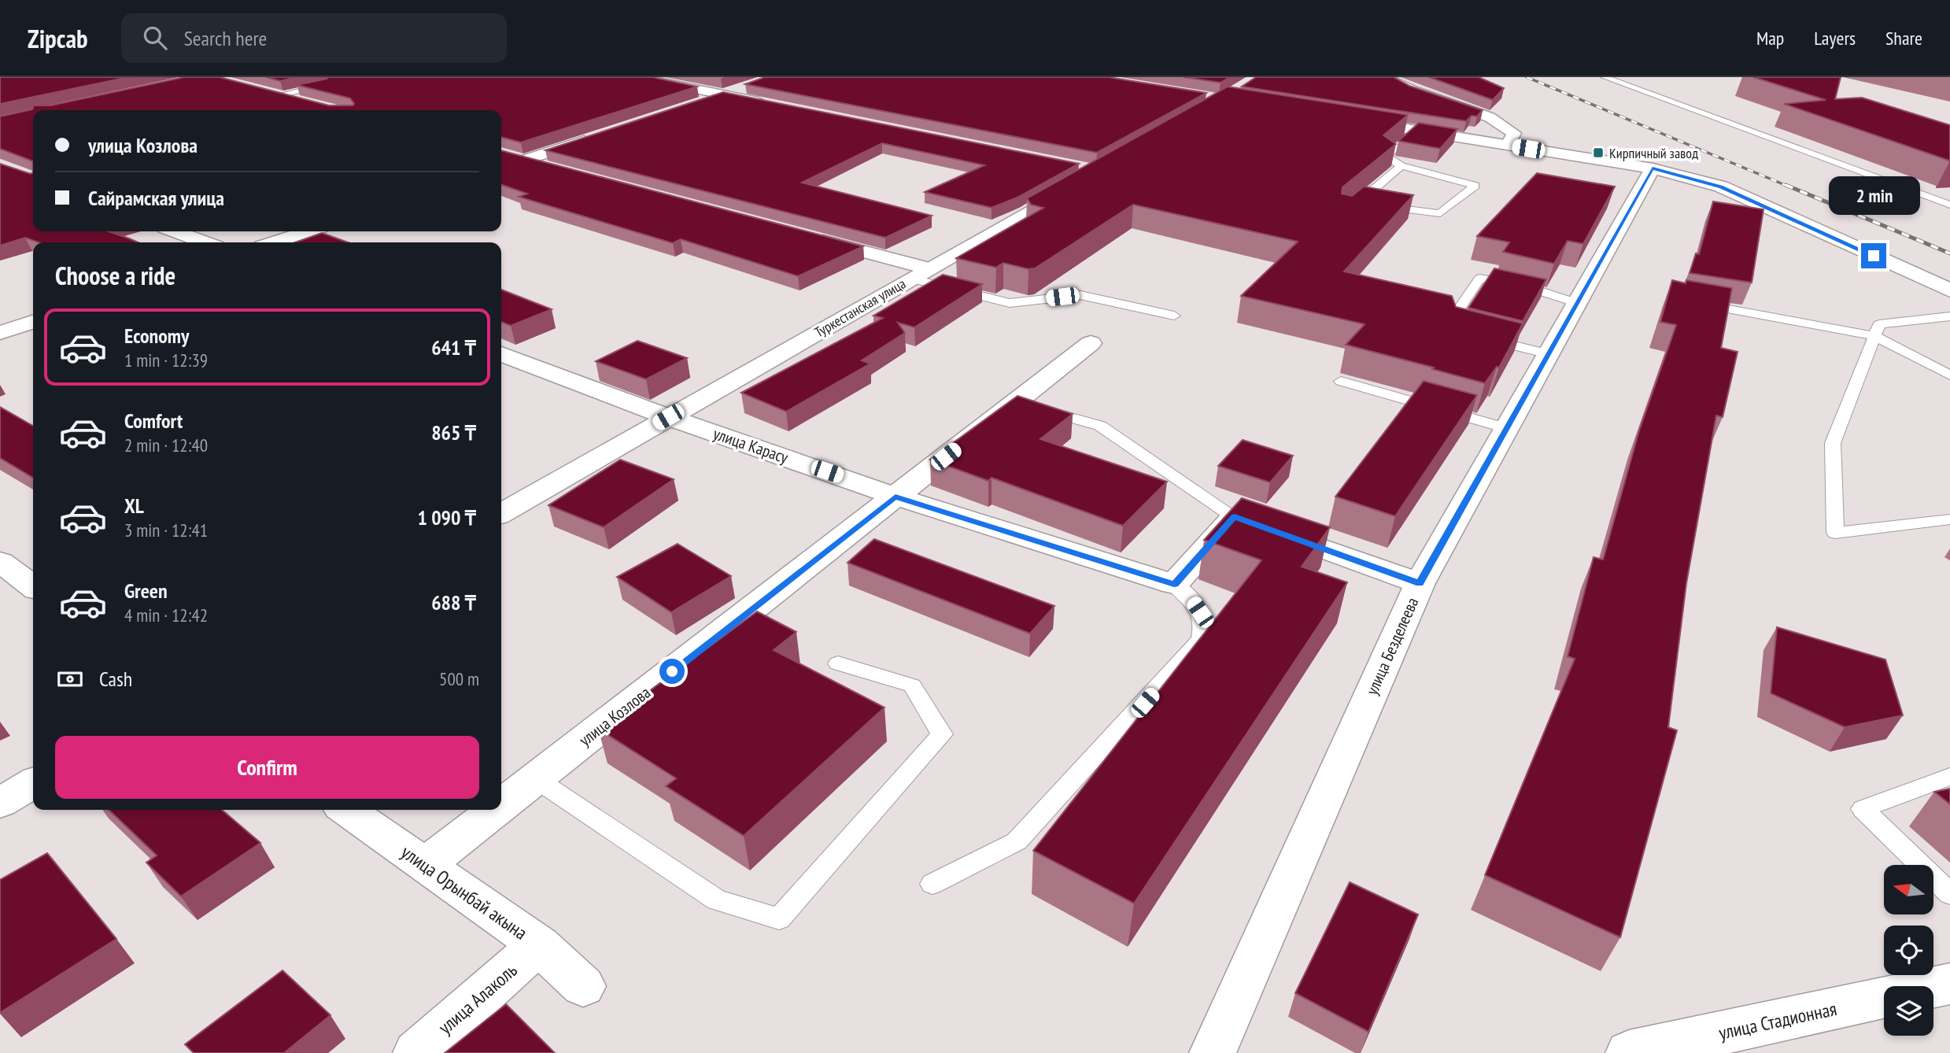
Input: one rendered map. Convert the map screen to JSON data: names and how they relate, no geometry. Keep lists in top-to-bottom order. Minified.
{"streets":{"street":["Туркестанская улица","улица Карасу","улица Безделеева","улица Козлова","улица Орынбай акына","улица Алаколь","улица Стадионная"]},"crossings":[["Туркестанская улица","улица Карасу"],["улица Карасу","улица Козлова"],["улица Козлова","улица Орынбай акына"],["улица Орынбай акына","улица Алаколь"]],"places":{"transit":["Кирпичный завод"]},"north":"left","page":{"header":"Zipcab","search":"Search here","nav":["Map","Layers","Share"],"banner":["улица Козлова","Сайрамская улица"],"bubble":"2 min","heading":"Choose a ride","list":[{"name":"Economy","note":"1 min · 12:39","value":"641 ₸"},{"name":"Comfort","note":"2 min · 12:40","value":"865 ₸"},{"name":"XL","note":"3 min · 12:41","value":"1 090 ₸"},{"name":"Green","note":"4 min · 12:42","value":"688 ₸"}],"pay":["Cash","500 m"],"buttons":"Confirm"}}
